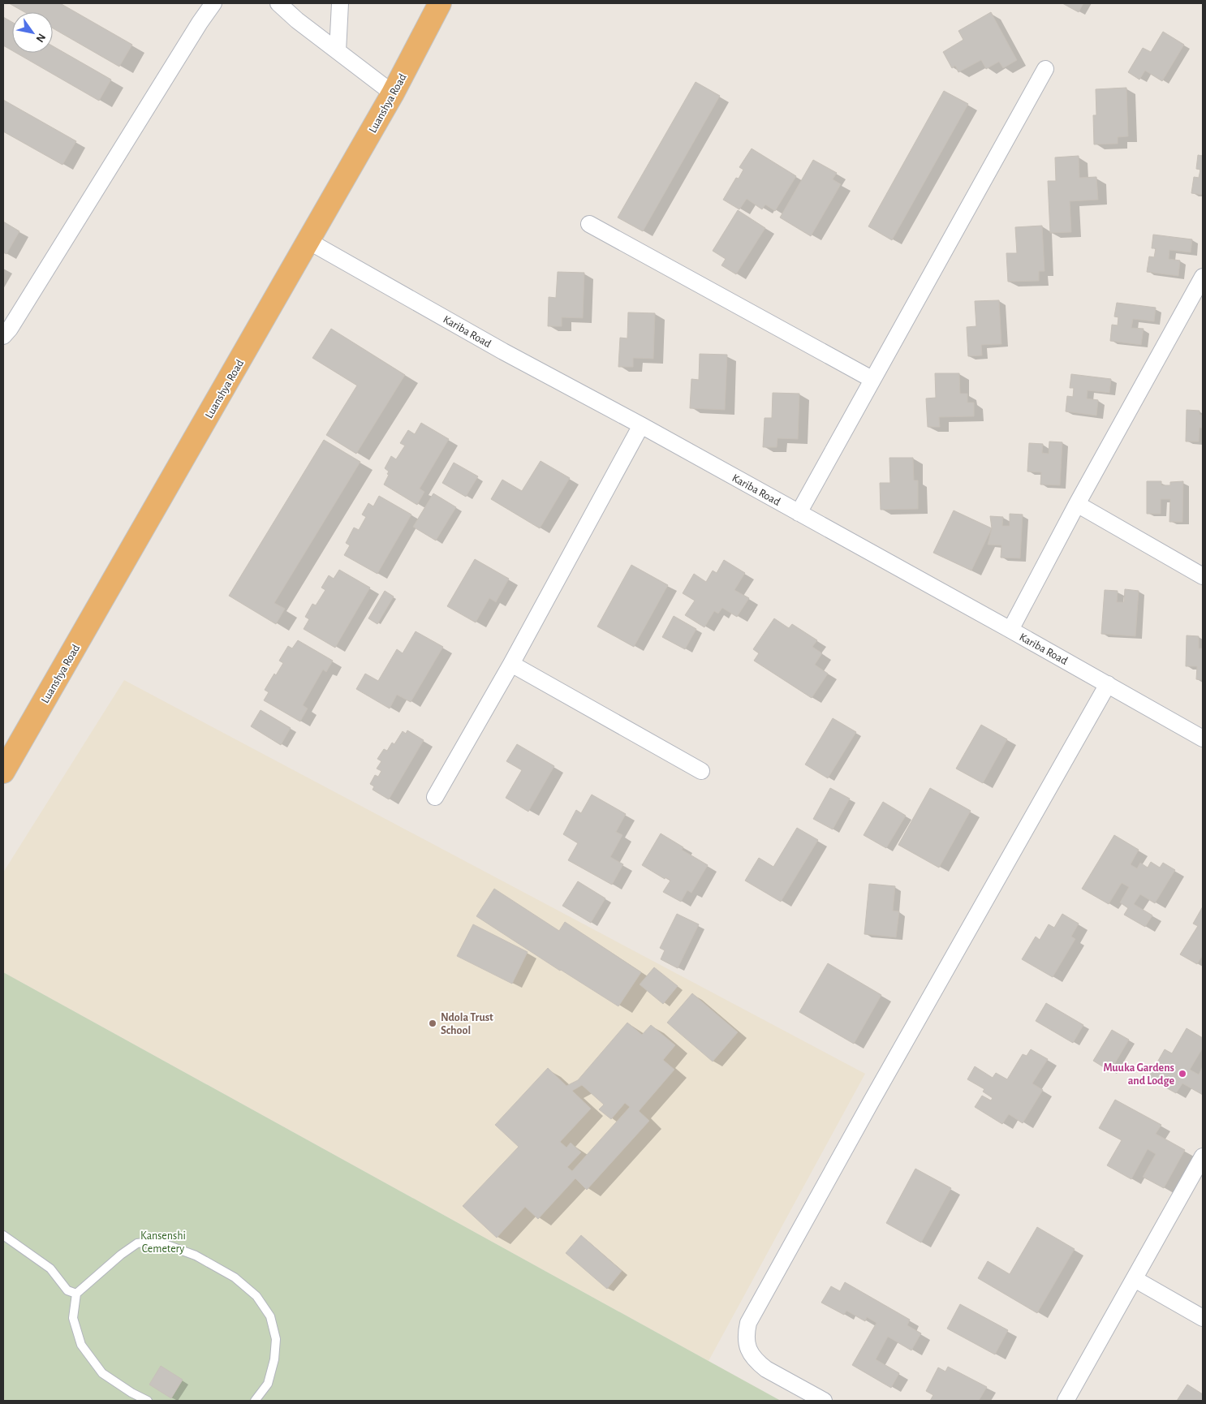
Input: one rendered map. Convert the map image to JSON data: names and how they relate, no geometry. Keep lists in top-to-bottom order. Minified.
{"streets":{"highway":["Luanshya Road"],"street":["Kariba Road"]},"crossings":[["Luanshya Road","Kariba Road"]],"parks":["Kansenshi Cemetery"],"places":["Ndola Trust School","Muuka Gardens and Lodge"],"north":"bottom right"}
